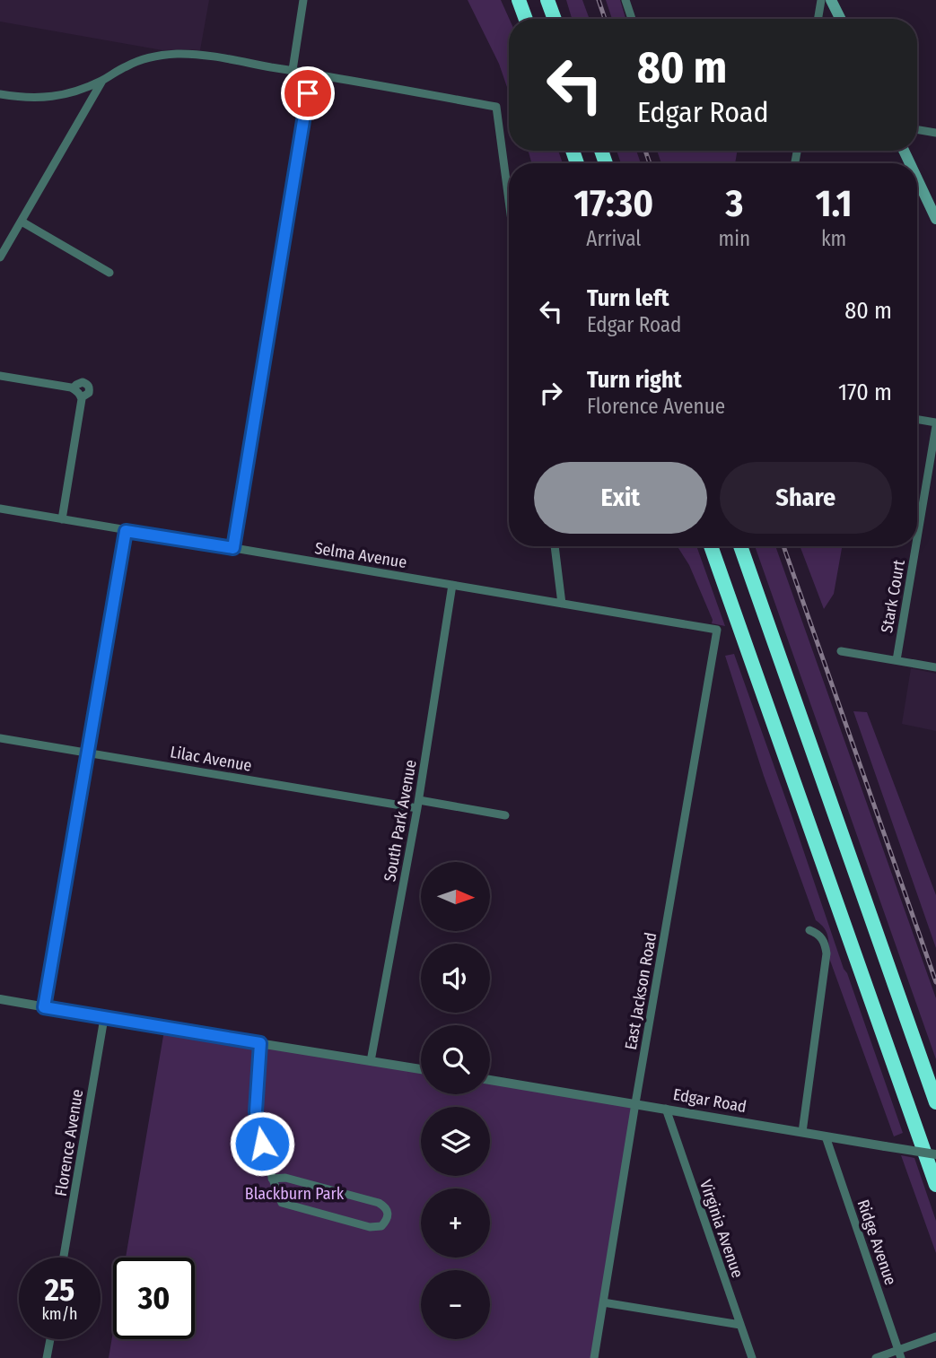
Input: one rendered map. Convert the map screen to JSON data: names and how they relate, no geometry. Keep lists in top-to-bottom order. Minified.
{"streets":{"street":["Selma Avenue","Stark Court","Lilac Avenue","South Park Avenue","East Jackson Road","Edgar Road","Florence Avenue","Virginia Avenue","Ridge Avenue"]},"crossings":[["Selma Avenue","South Park Avenue"],["Selma Avenue","East Jackson Road"],["Lilac Avenue","South Park Avenue"],["East Jackson Road","Edgar Road"],["Edgar Road","Virginia Avenue"],["Edgar Road","Ridge Avenue"]],"parks":["Blackburn Park"],"north":"right","page":{"turn":["80 m","Edgar Road"],"eta":["17:30","Arrival","3","min","1.1","km"],"list":[{"name":"Turn left","note":"Edgar Road","value":"80 m"},{"name":"Turn right","note":"Florence Avenue","value":"170 m"}],"buttons":["Exit","Share"],"map_buttons":["+","−"],"speed":"25 km/h","limit":"30"}}
